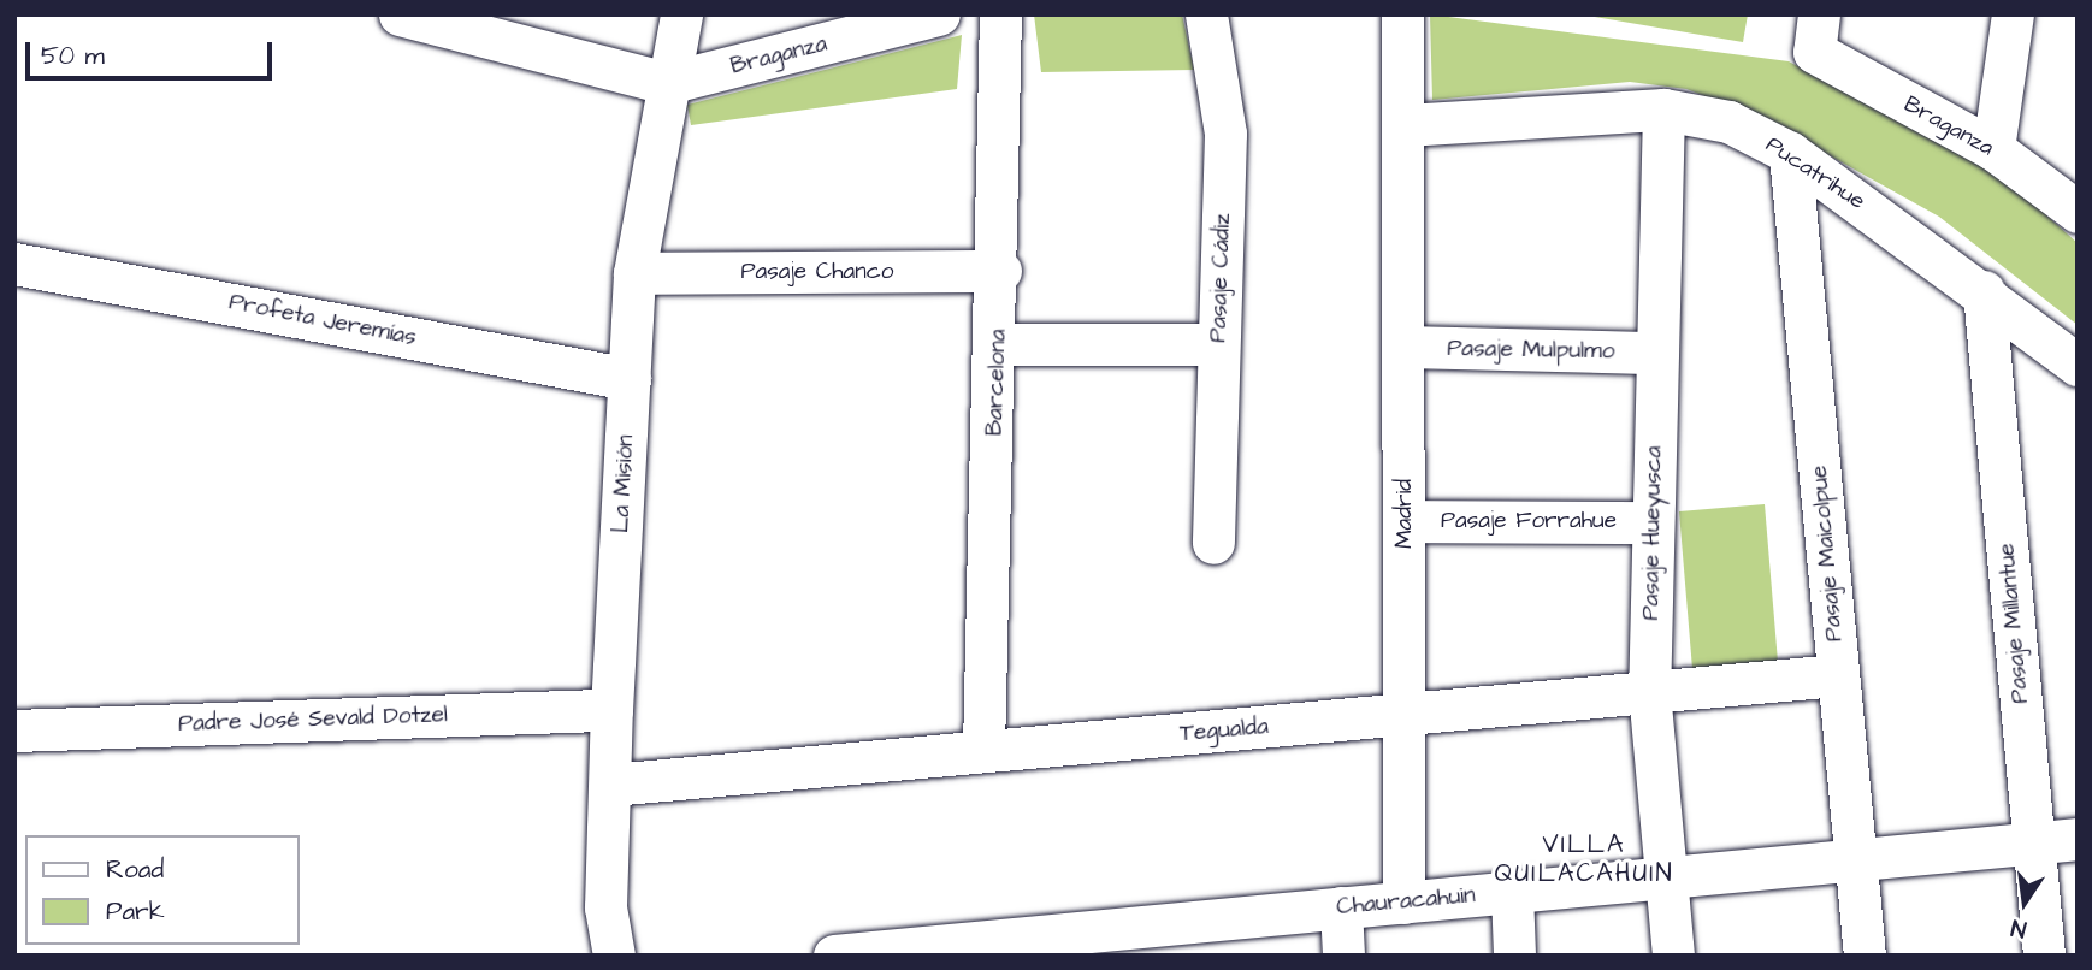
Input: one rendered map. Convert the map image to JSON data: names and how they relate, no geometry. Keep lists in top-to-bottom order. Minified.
{"streets":{"street":["Braganza","Pucatrihue","Pasaje Chanco","Pasaje Cádiz","Profeta Jeremías","Pasaje Mulpulmo","Barcelona","La Misión","Madrid","Pasaje Forrahue","Pasaje Hueyusca","Pasaje Maicolpue","Pasaje Millantue","Padre José Sevald Dotzel","Tegualda","Chauracahuin"]},"crossings":[["Braganza","La Misión"],["Pucatrihue","Madrid"],["Pucatrihue","Pasaje Hueyusca"],["Pucatrihue","Pasaje Maicolpue"],["Pucatrihue","Pasaje Millantue"],["Pasaje Chanco","Barcelona"],["Pasaje Chanco","La Misión"],["Profeta Jeremías","La Misión"],["Pasaje Mulpulmo","Madrid"],["Pasaje Mulpulmo","Pasaje Hueyusca"],["Barcelona","Tegualda"],["La Misión","Padre José Sevald Dotzel"],["La Misión","Tegualda"],["Madrid","Pasaje Forrahue"],["Madrid","Tegualda"],["Madrid","Chauracahuin"],["Pasaje Forrahue","Pasaje Hueyusca"],["Pasaje Hueyusca","Tegualda"],["Pasaje Hueyusca","Chauracahuin"],["Pasaje Maicolpue","Tegualda"],["Pasaje Maicolpue","Chauracahuin"],["Pasaje Millantue","Chauracahuin"]],"districts":["VILLA QUILACAHUIN"],"legend":["Road","Park"],"scale_bar":"50 m","north":"bottom"}
